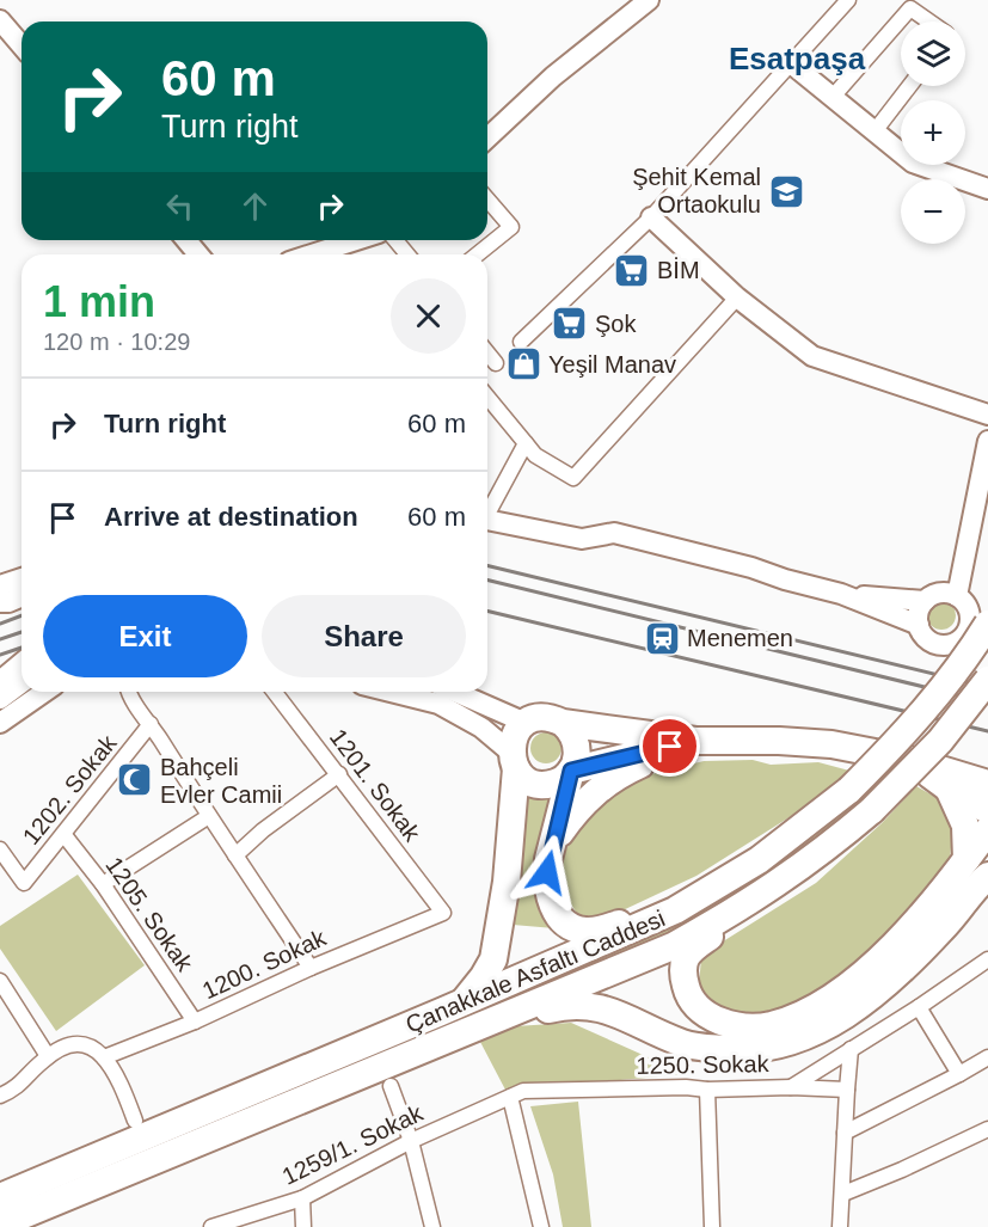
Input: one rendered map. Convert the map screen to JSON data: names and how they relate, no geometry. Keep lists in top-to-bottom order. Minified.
{"streets":{"highway":["Çanakkale Asfaltı Caddesi"],"street":["1201. Sokak","1202. Sokak","1205. Sokak","1200. Sokak","1250. Sokak","1259/1. Sokak"]},"crossings":[["1201. Sokak","1200. Sokak"],["1202. Sokak","1205. Sokak"],["1205. Sokak","1200. Sokak"],["1250. Sokak","1259/1. Sokak"]],"districts":["Esatpaşa"],"places":{"school or university":["Şehit Kemal Ortaokulu"],"supermarket":["BİM","Şok"],"shop":["Yeşil Manav"],"station":["Menemen"],"mosque":["Bahçeli Evler Camii"]},"page":{"map_buttons":["+","−"],"turn":["60 m","Turn right"],"heading":["1 min","120 m · 10:29"],"list":[{"name":"Turn right","value":"60 m"},{"name":"Arrive at destination","value":"60 m"}],"buttons":["Exit","Share"]}}
